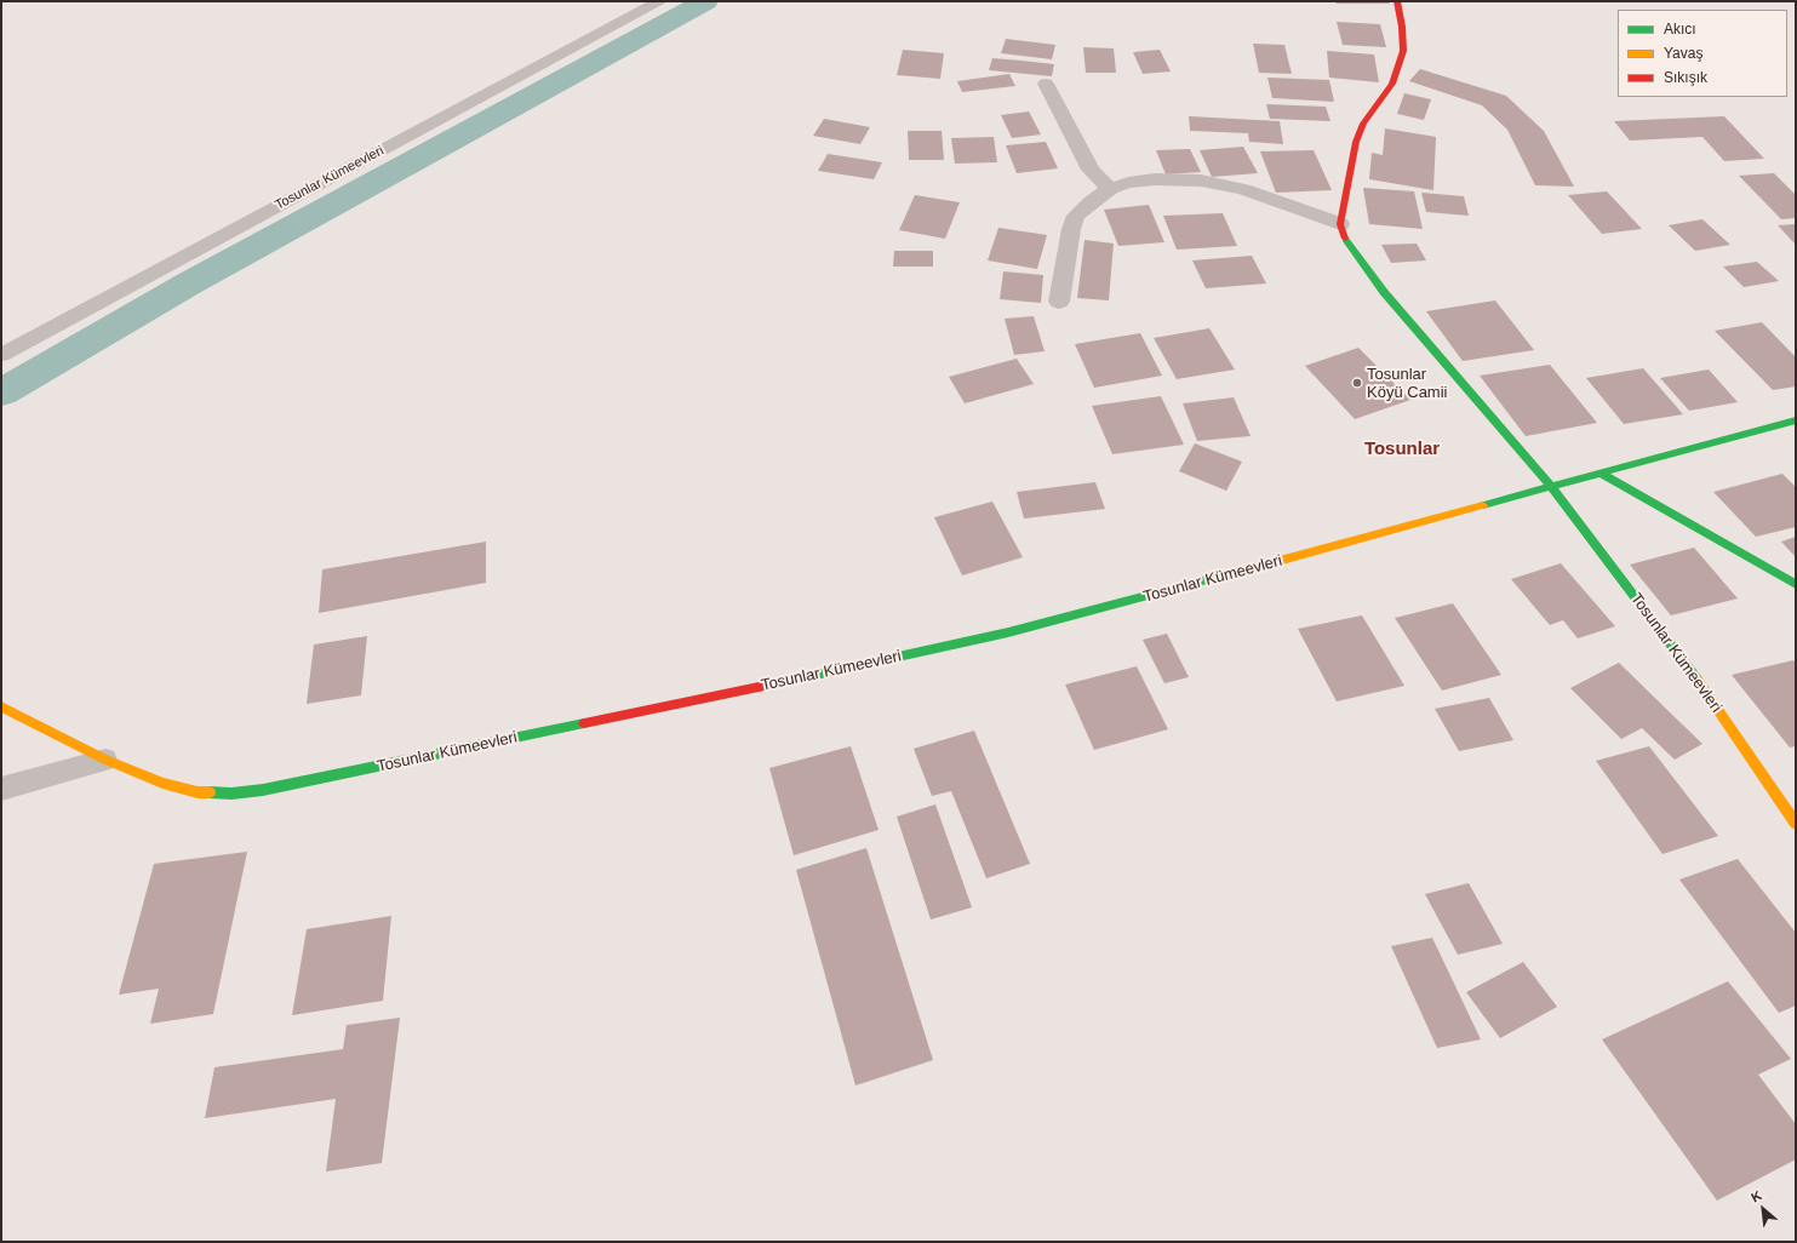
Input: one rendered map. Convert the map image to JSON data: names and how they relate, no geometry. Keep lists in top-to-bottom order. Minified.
{"streets":{"street":["Tosunlar Kümeevleri"]},"districts":["Tosunlar"],"places":["Tosunlar Köyü Camii"],"legend":["Akıcı","Yavaş","Sıkışık"],"north":"top left"}
